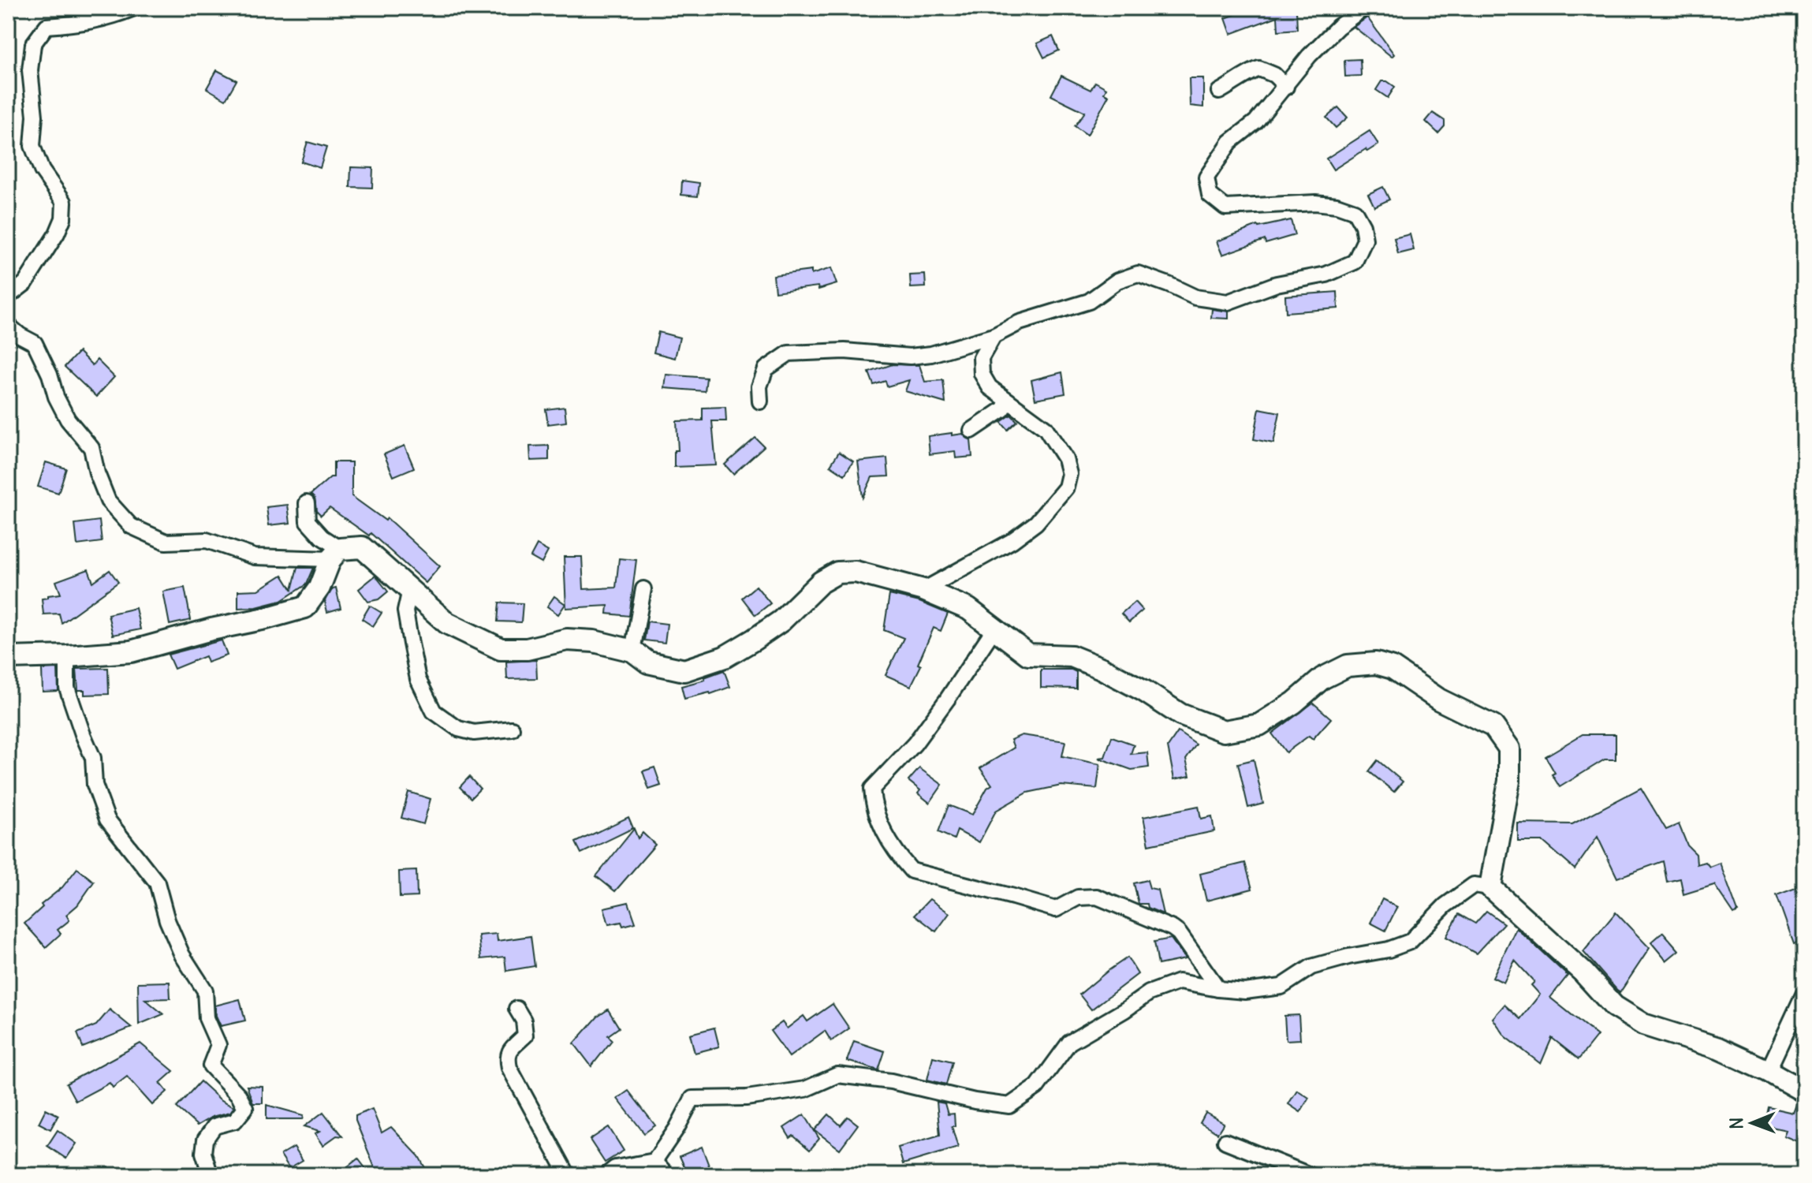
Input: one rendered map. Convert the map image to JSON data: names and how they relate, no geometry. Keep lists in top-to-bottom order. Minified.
{"north":"left"}
